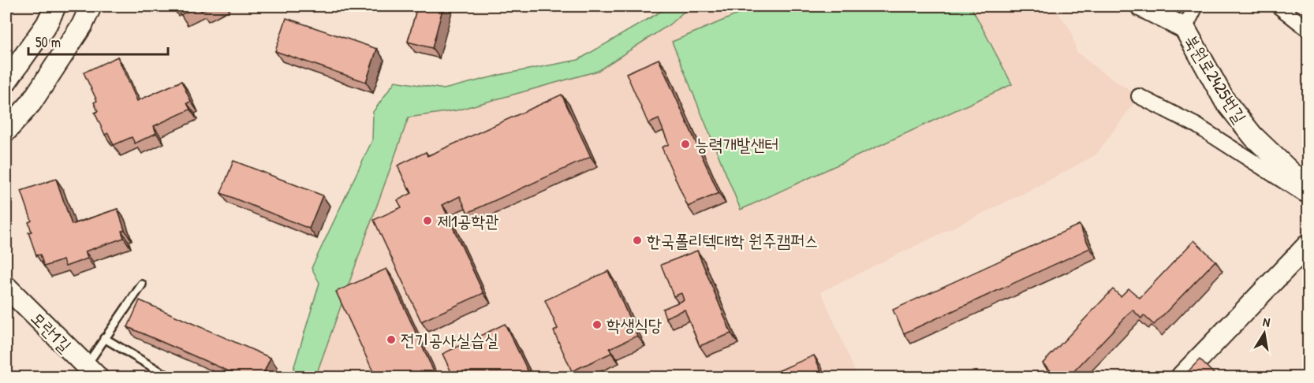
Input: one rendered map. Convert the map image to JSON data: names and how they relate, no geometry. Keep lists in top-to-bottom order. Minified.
{"streets":{"street":["북원로2425번길","모란1길"]},"places":["능력개발샌터","제1공학관","한국폴리텍대학 원주캠퍼스","학생식당","전기공사실습실"],"scale_bar":"50 m","north":"top"}
